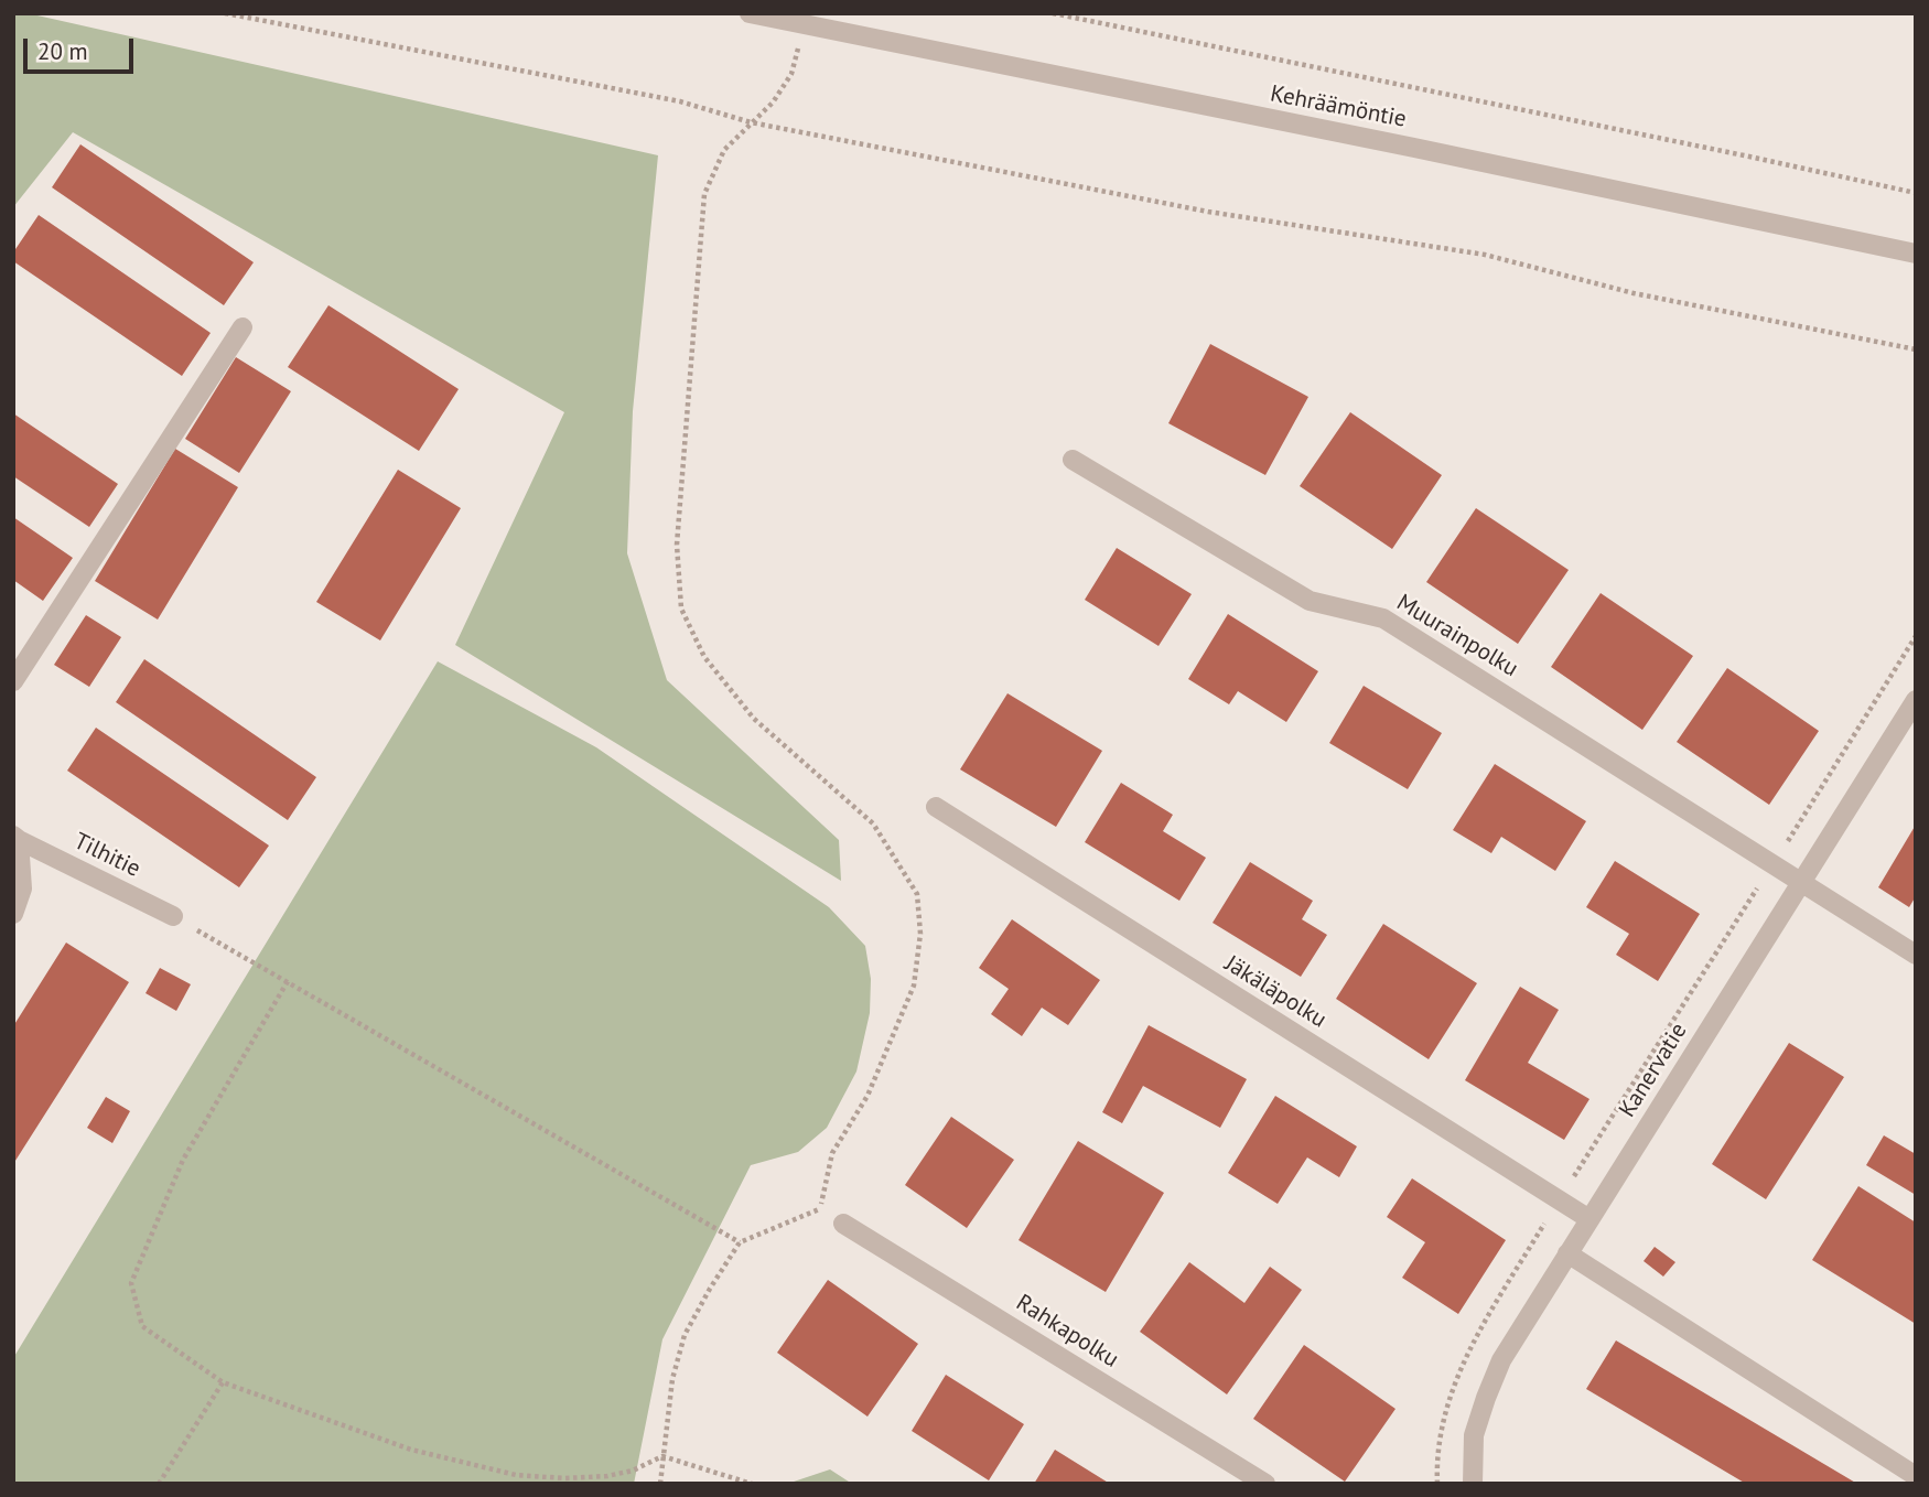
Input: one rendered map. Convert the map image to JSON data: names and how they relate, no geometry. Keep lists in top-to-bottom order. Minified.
{"streets":{"street":["Kehräämöntie","Muurainpolku","Tilhitie","Jäkäläpolku","Kanervatie","Rahkapolku"]},"crossings":[["Muurainpolku","Kanervatie"],["Jäkäläpolku","Kanervatie"]],"scale_bar":"20 m"}
